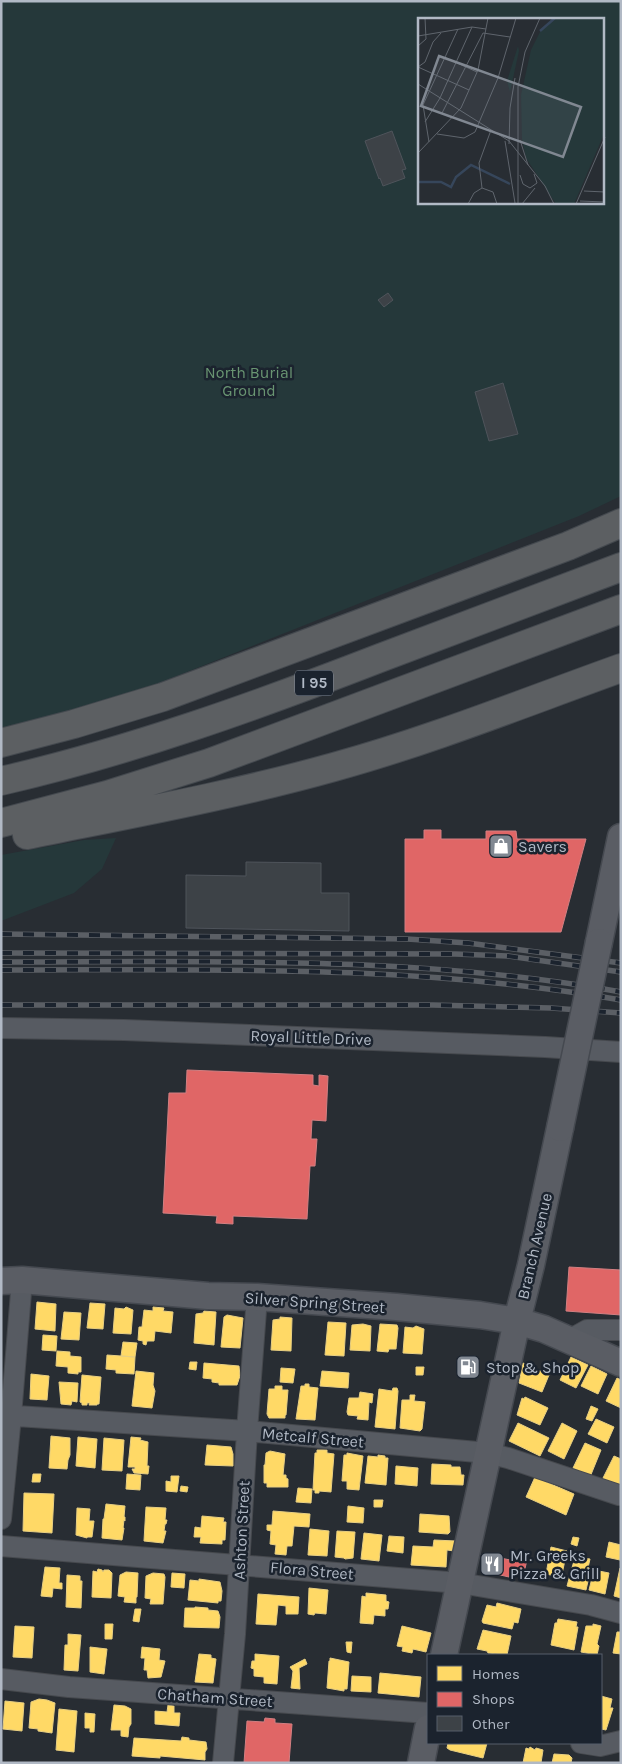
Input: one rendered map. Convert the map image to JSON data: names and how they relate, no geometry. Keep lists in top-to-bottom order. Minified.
{"streets":{"highway":["I 95"],"main road":["Branch Avenue","Silver Spring Street"],"street":["Royal Little Drive","Metcalf Street","Ashton Street","Flora Street","Chatham Street"]},"crossings":[["Branch Avenue","Silver Spring Street"],["Branch Avenue","Metcalf Street"],["Branch Avenue","Flora Street"],["Silver Spring Street","Ashton Street"],["Metcalf Street","Ashton Street"],["Ashton Street","Flora Street"],["Ashton Street","Chatham Street"]],"parks":["North Burial Ground"],"places":{"shop":["Savers"],"fuel station":["Stop & Shop"],"restaurant":["Mr. Greeks Pizza & Grill"]},"legend":["Homes","Shops","Other"]}
